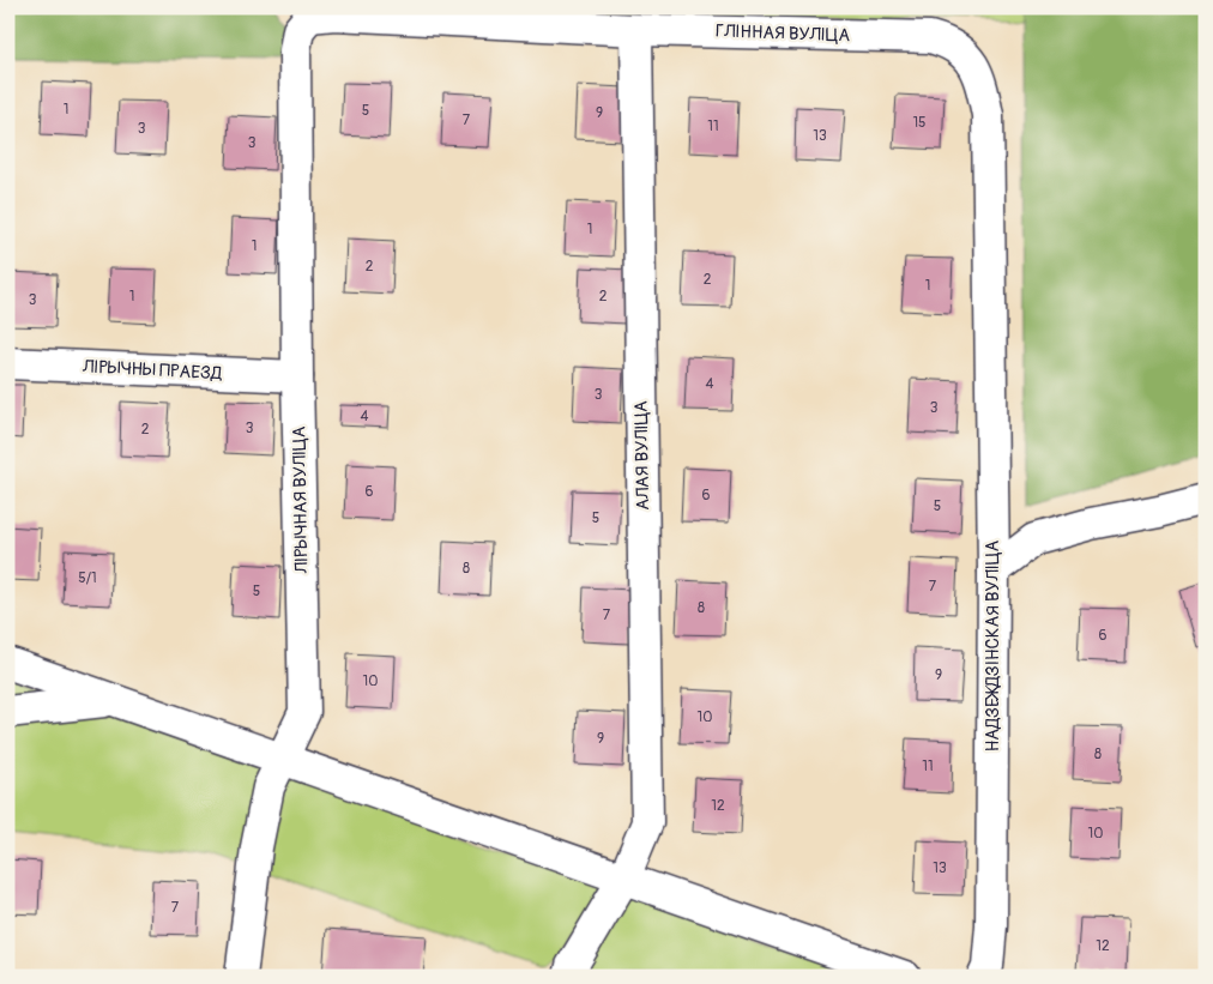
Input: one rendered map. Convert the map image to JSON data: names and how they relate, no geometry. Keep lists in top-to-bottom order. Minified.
{"streets":{"street":["ГЛІННАЯ ВУЛІЦА","ЛІРЫЧНЫ ПРАЕЗД","АЛАЯ ВУЛІЦА","ЛІРЫЧНАЯ ВУЛІЦА","НАДЗЕЖДЗІНСКАЯ ВУЛІЦА"]},"crossings":[["ГЛІННАЯ ВУЛІЦА","АЛАЯ ВУЛІЦА"],["ГЛІННАЯ ВУЛІЦА","ЛІРЫЧНАЯ ВУЛІЦА"],["ГЛІННАЯ ВУЛІЦА","НАДЗЕЖДЗІНСКАЯ ВУЛІЦА"],["ЛІРЫЧНЫ ПРАЕЗД","ЛІРЫЧНАЯ ВУЛІЦА"]],"house_numbers":["1","5","9","7","15","11","3","13","3","1","1","2","2","1","1","2","3","4","3","3","4","3","2","6","6","5","5","8","5/1","7","5","8","7","6","9","10","10","9","8","11","12","10","13","7","12"]}
